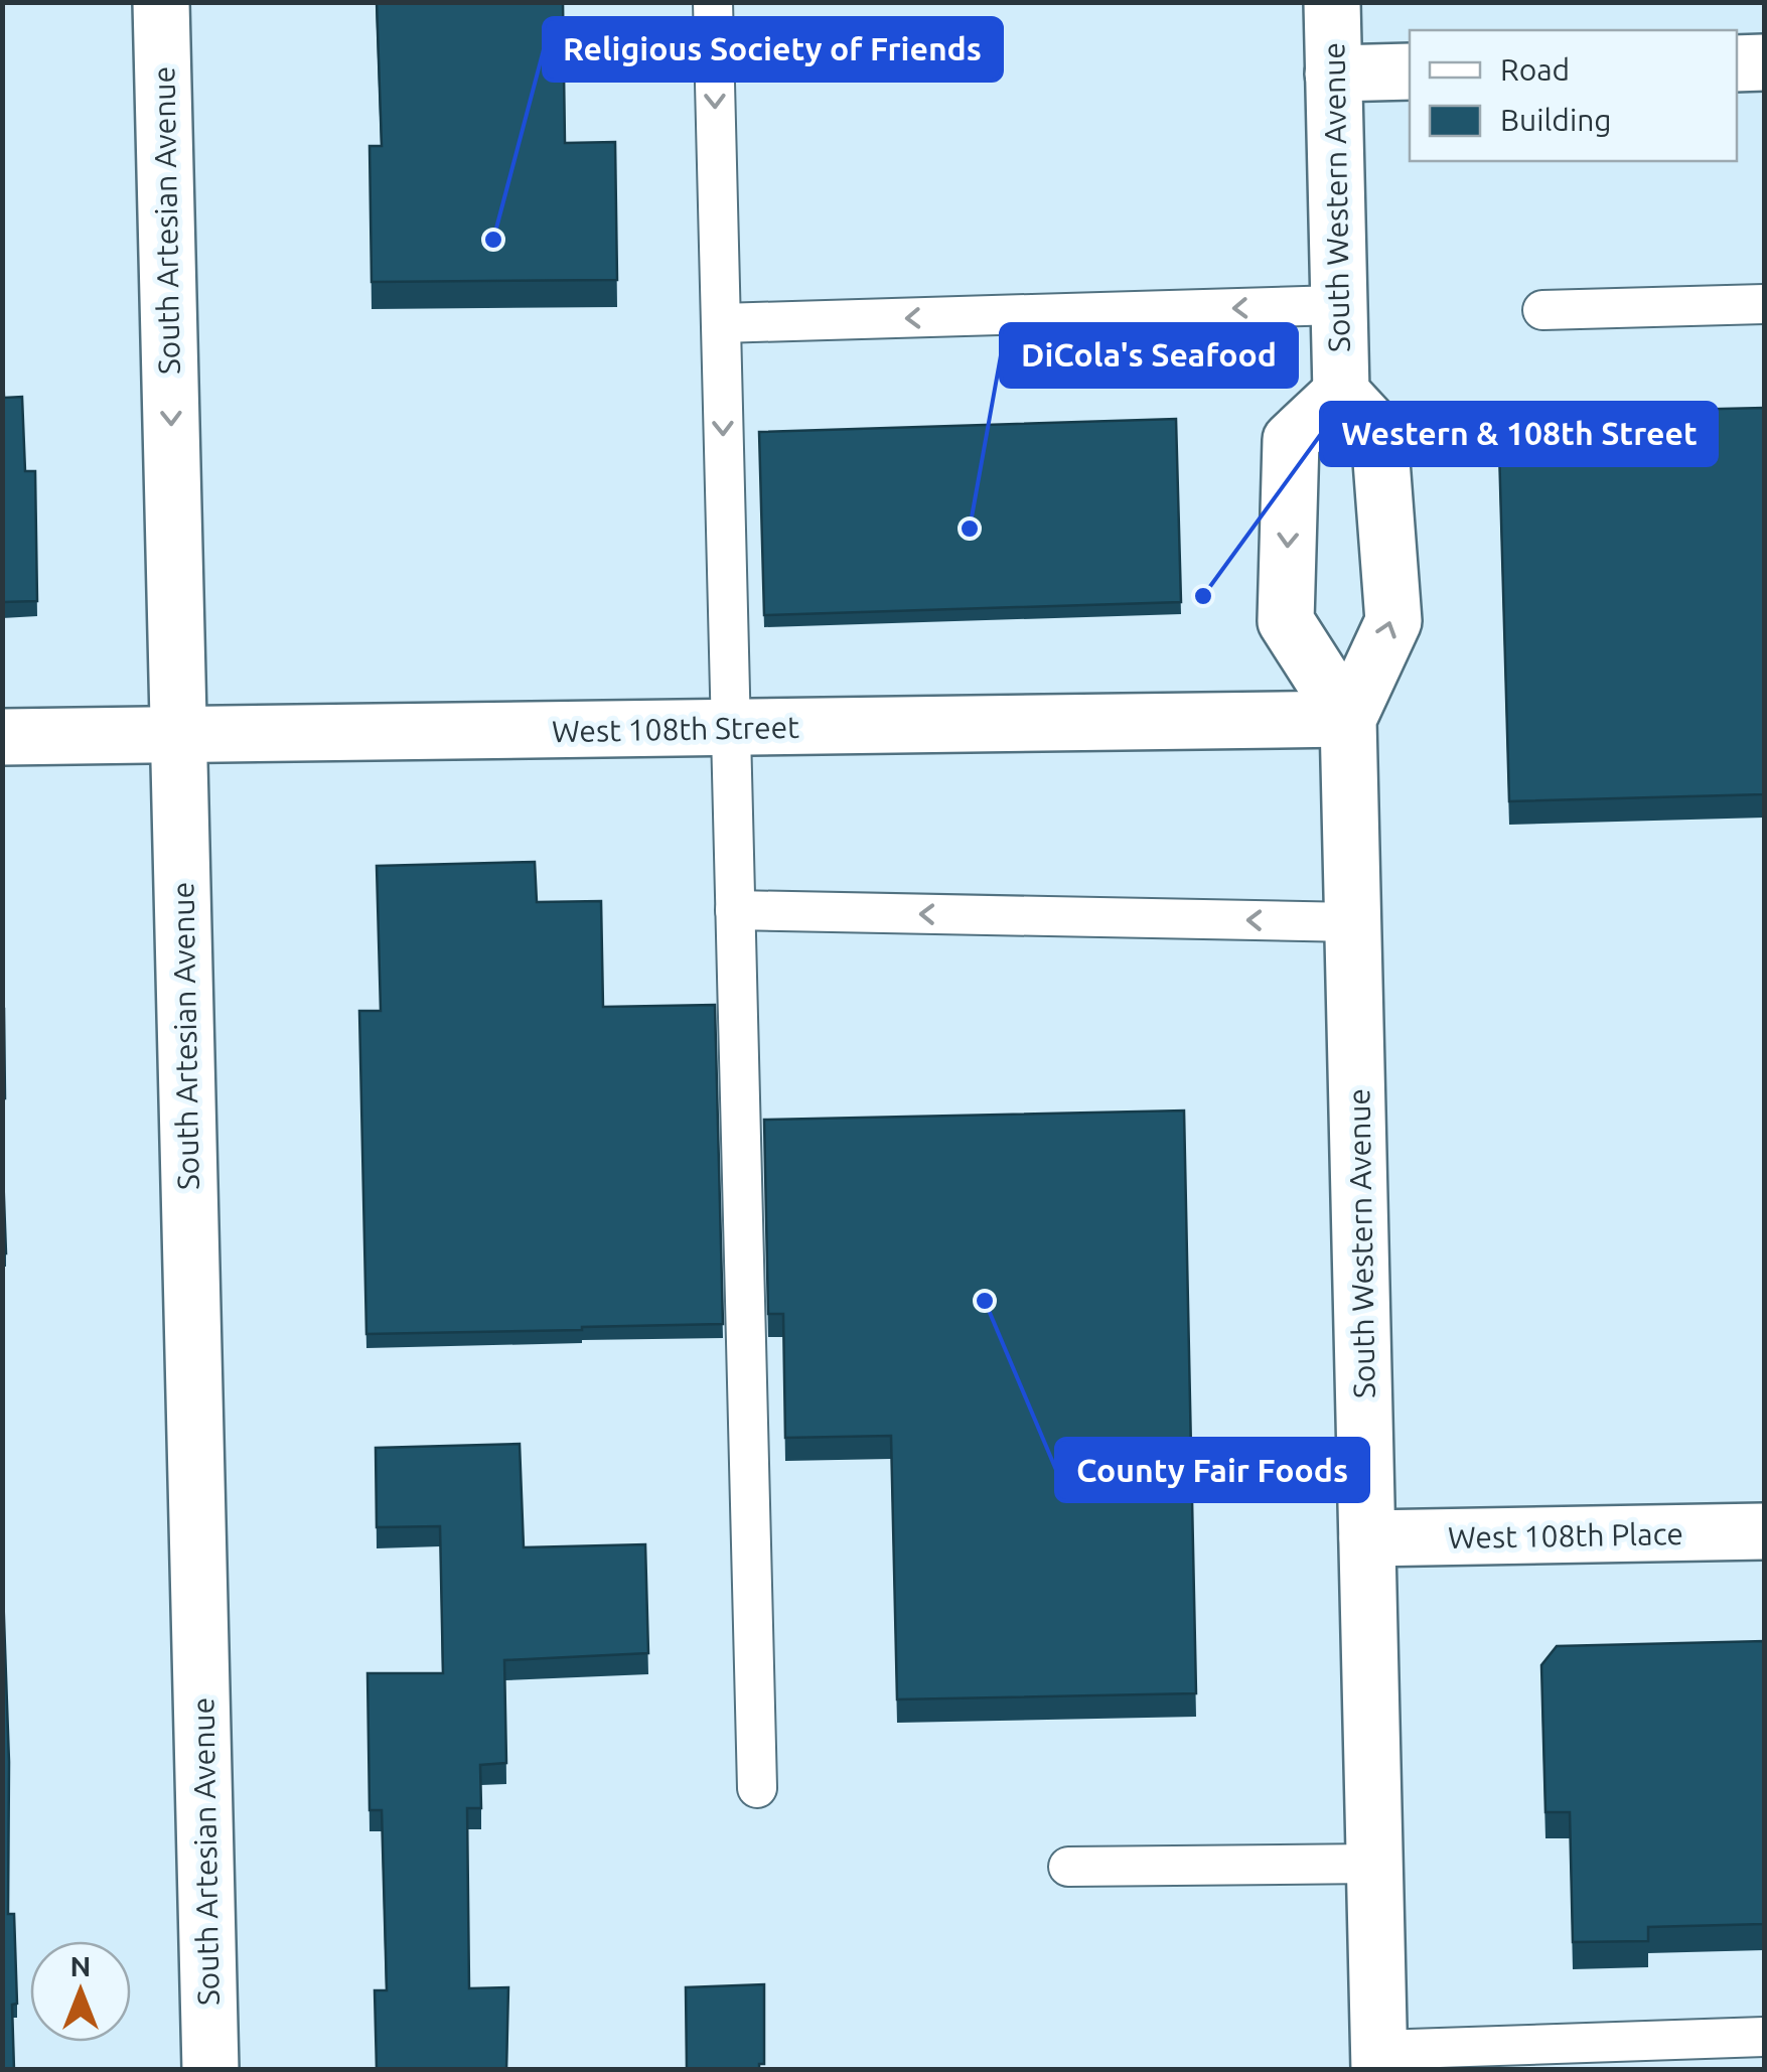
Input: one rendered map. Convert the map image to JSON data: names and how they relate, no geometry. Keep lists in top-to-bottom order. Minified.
{"streets":{"street":["South Western Avenue","South Artesian Avenue","West 108th Street","West 108th Place"]},"crossings":[["South Western Avenue","West 108th Street"],["South Western Avenue","West 108th Place"],["South Artesian Avenue","West 108th Street"]],"one_way":["South Artesian Avenue"],"places":["Religious Society of Friends","DiCola's Seafood","Western & 108th Street","County Fair Foods"],"legend":["Road","Building"],"north":"top"}
